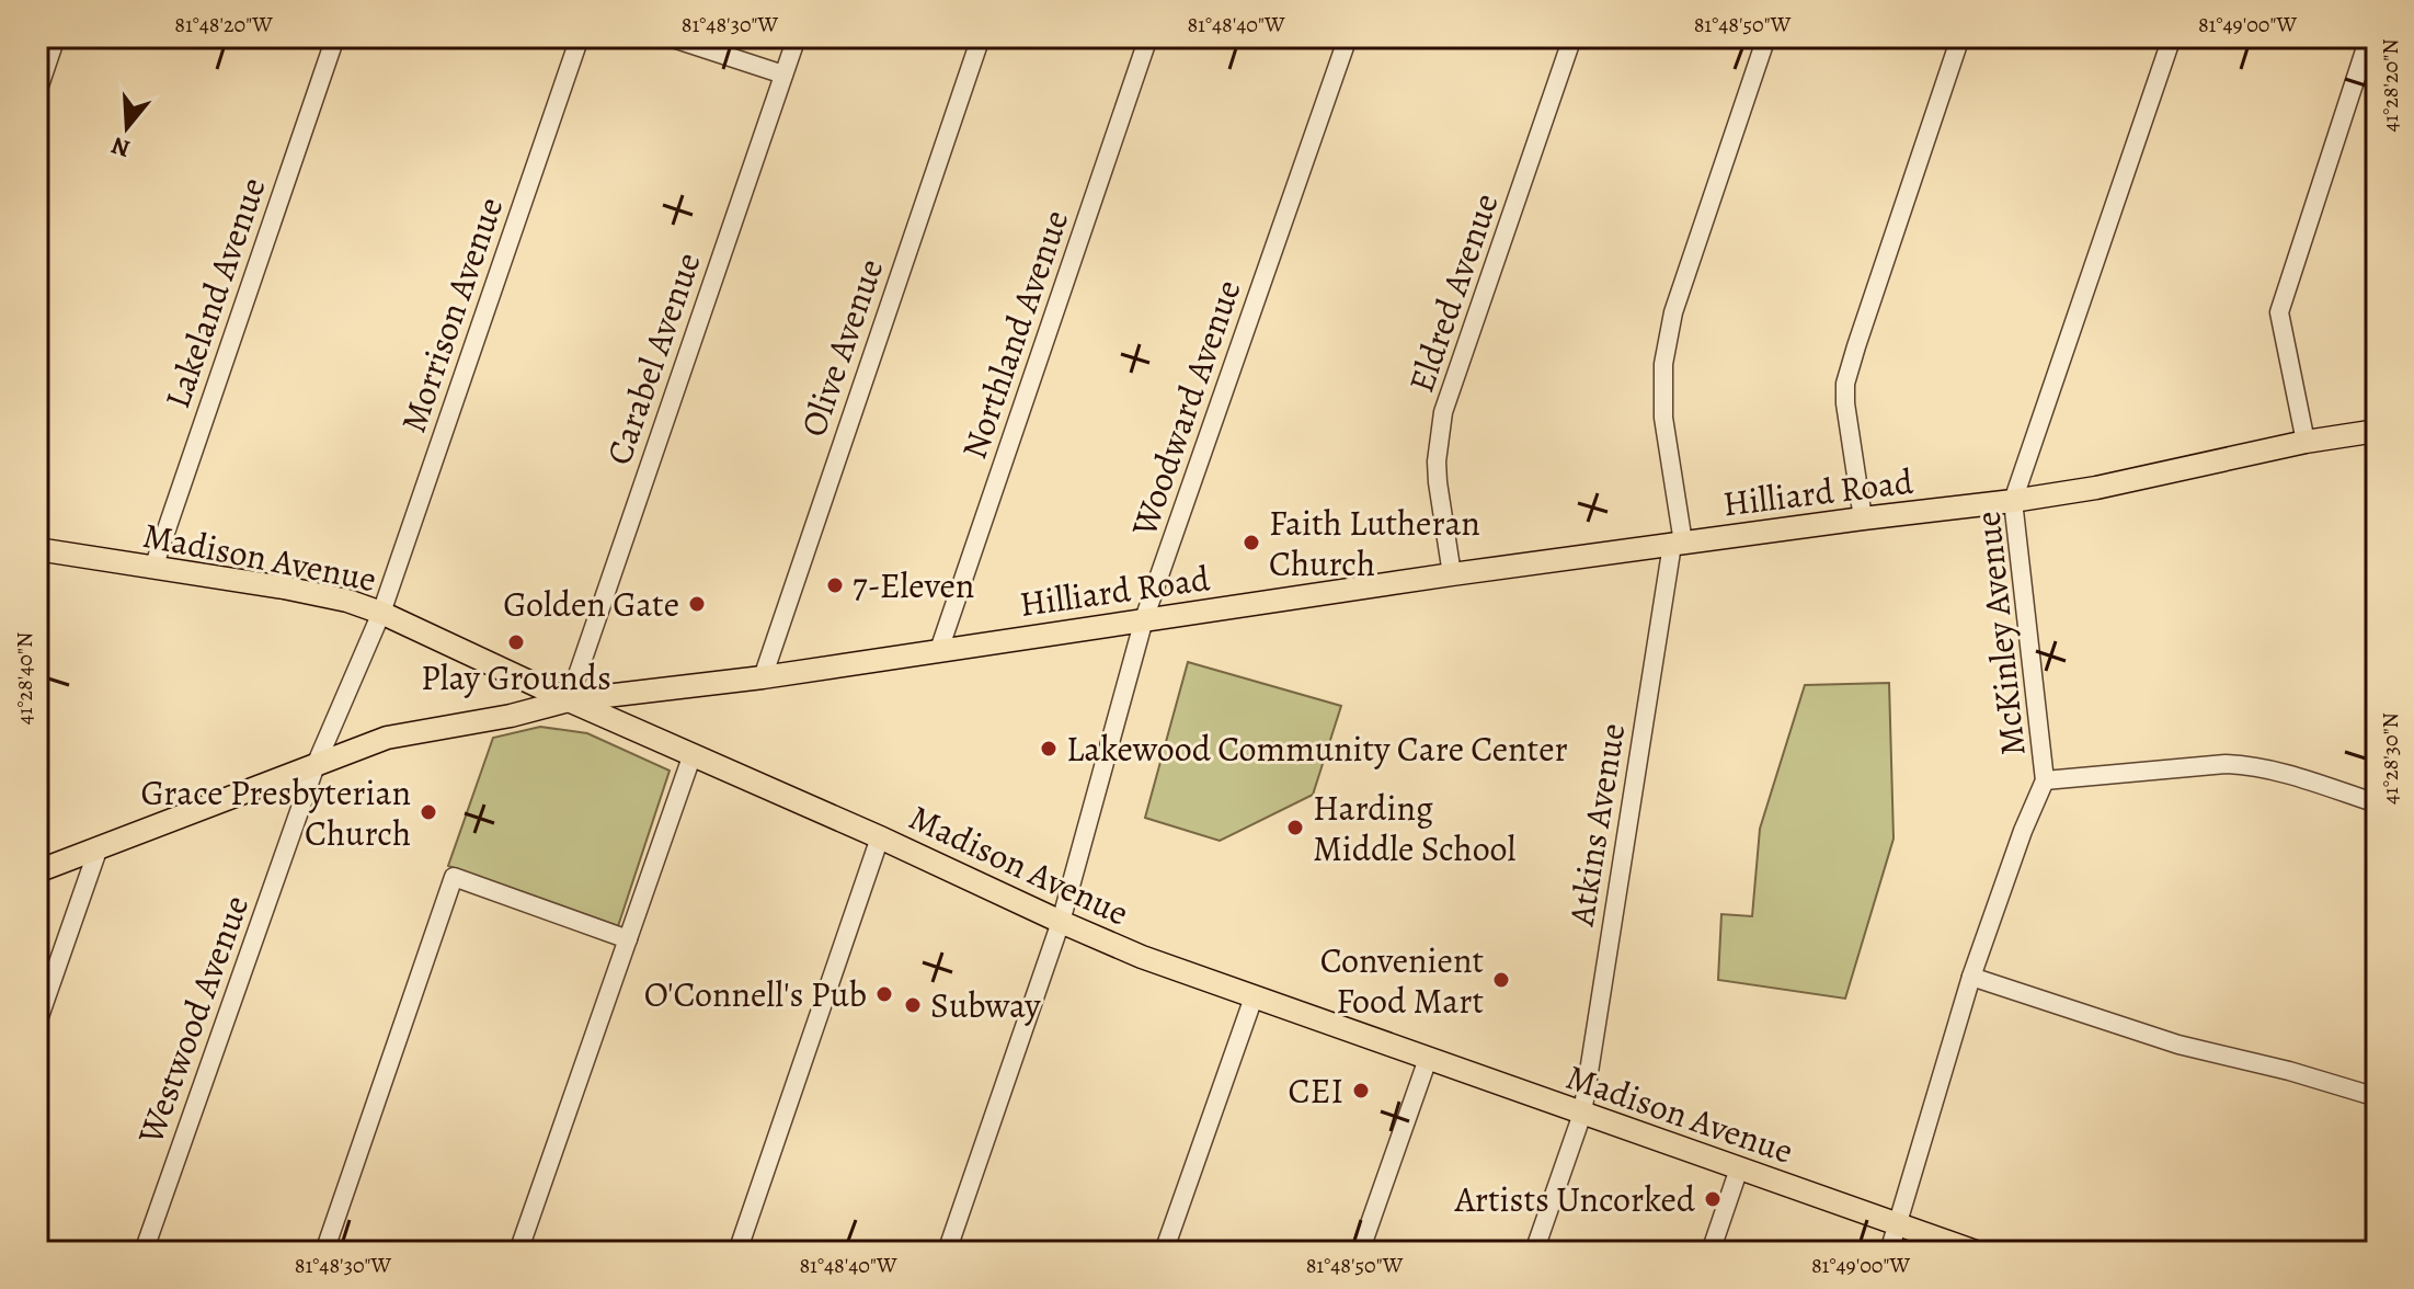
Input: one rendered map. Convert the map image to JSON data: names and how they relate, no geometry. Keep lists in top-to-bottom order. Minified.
{"streets":{"main road":["Hilliard Road","Madison Avenue"],"street":["Lakeland Avenue","Eldred Avenue","Morrison Avenue","Northland Avenue","Olive Avenue","Carabel Avenue","Woodward Avenue","McKinley Avenue","Atkins Avenue","Westwood Avenue"]},"crossings":[["Lakeland Avenue","Madison Avenue"],["Eldred Avenue","Hilliard Road"],["Morrison Avenue","Madison Avenue"],["Morrison Avenue","Westwood Avenue"],["Northland Avenue","Hilliard Road"],["Olive Avenue","Hilliard Road"],["Carabel Avenue","Hilliard Road"],["Carabel Avenue","Madison Avenue"],["Woodward Avenue","Hilliard Road"],["Woodward Avenue","Madison Avenue"],["Hilliard Road","Madison Avenue"],["Hilliard Road","McKinley Avenue"],["Hilliard Road","Atkins Avenue"],["Hilliard Road","Westwood Avenue"],["Madison Avenue","McKinley Avenue"],["Madison Avenue","Atkins Avenue"],["Madison Avenue","Westwood Avenue"]],"places":["Faith Lutheran Church","7-Eleven","Golden Gate","Play Grounds","Lakewood Community Care Center","Grace Presbyterian Church","Harding Middle School","Convenient Food Mart","O'Connell's Pub","Subway","CEI","Artists Uncorked"],"north":"bottom","coordinates":["81°48'20\"W","81°48'30\"W","81°48'40\"W","81°48'50\"W","81°49'00\"W","41°28'20\"N","41°28'40\"N","41°28'30\"N"]}
